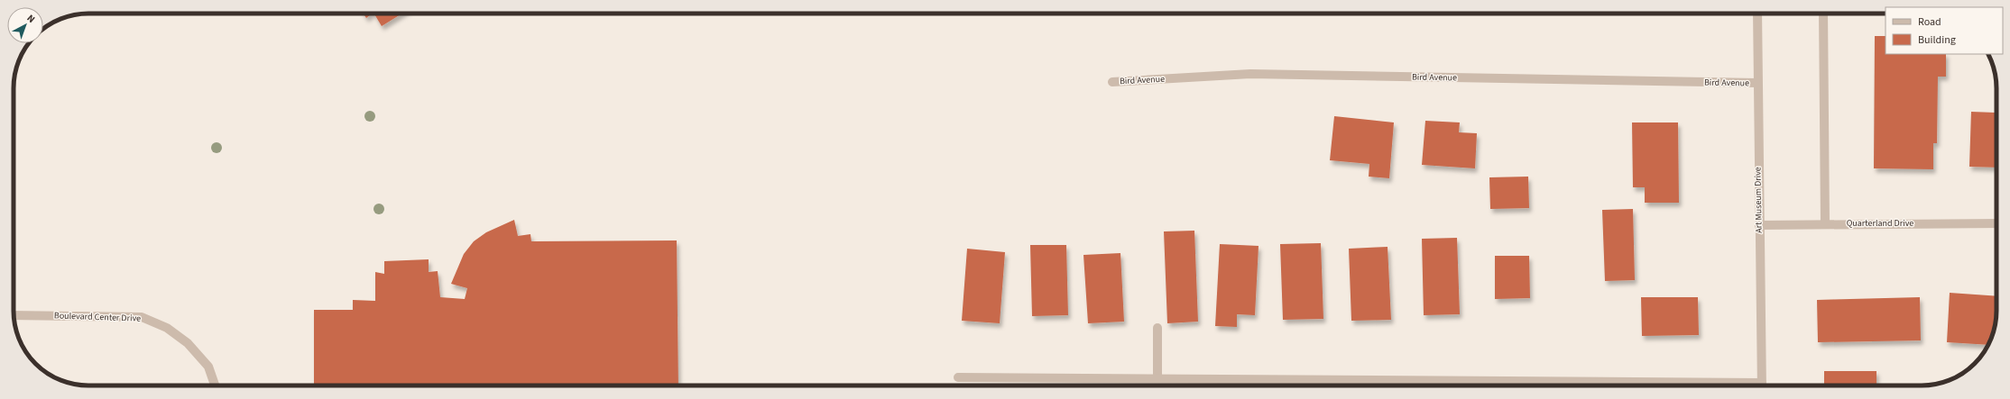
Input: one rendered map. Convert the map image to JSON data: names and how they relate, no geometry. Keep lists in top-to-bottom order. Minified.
{"streets":{"street":["Bird Avenue","Art Museum Drive","Quarterland Drive","Boulevard Center Drive"]},"crossings":[["Bird Avenue","Art Museum Drive"],["Art Museum Drive","Quarterland Drive"]],"legend":["Road","Building"],"north":"top right"}
